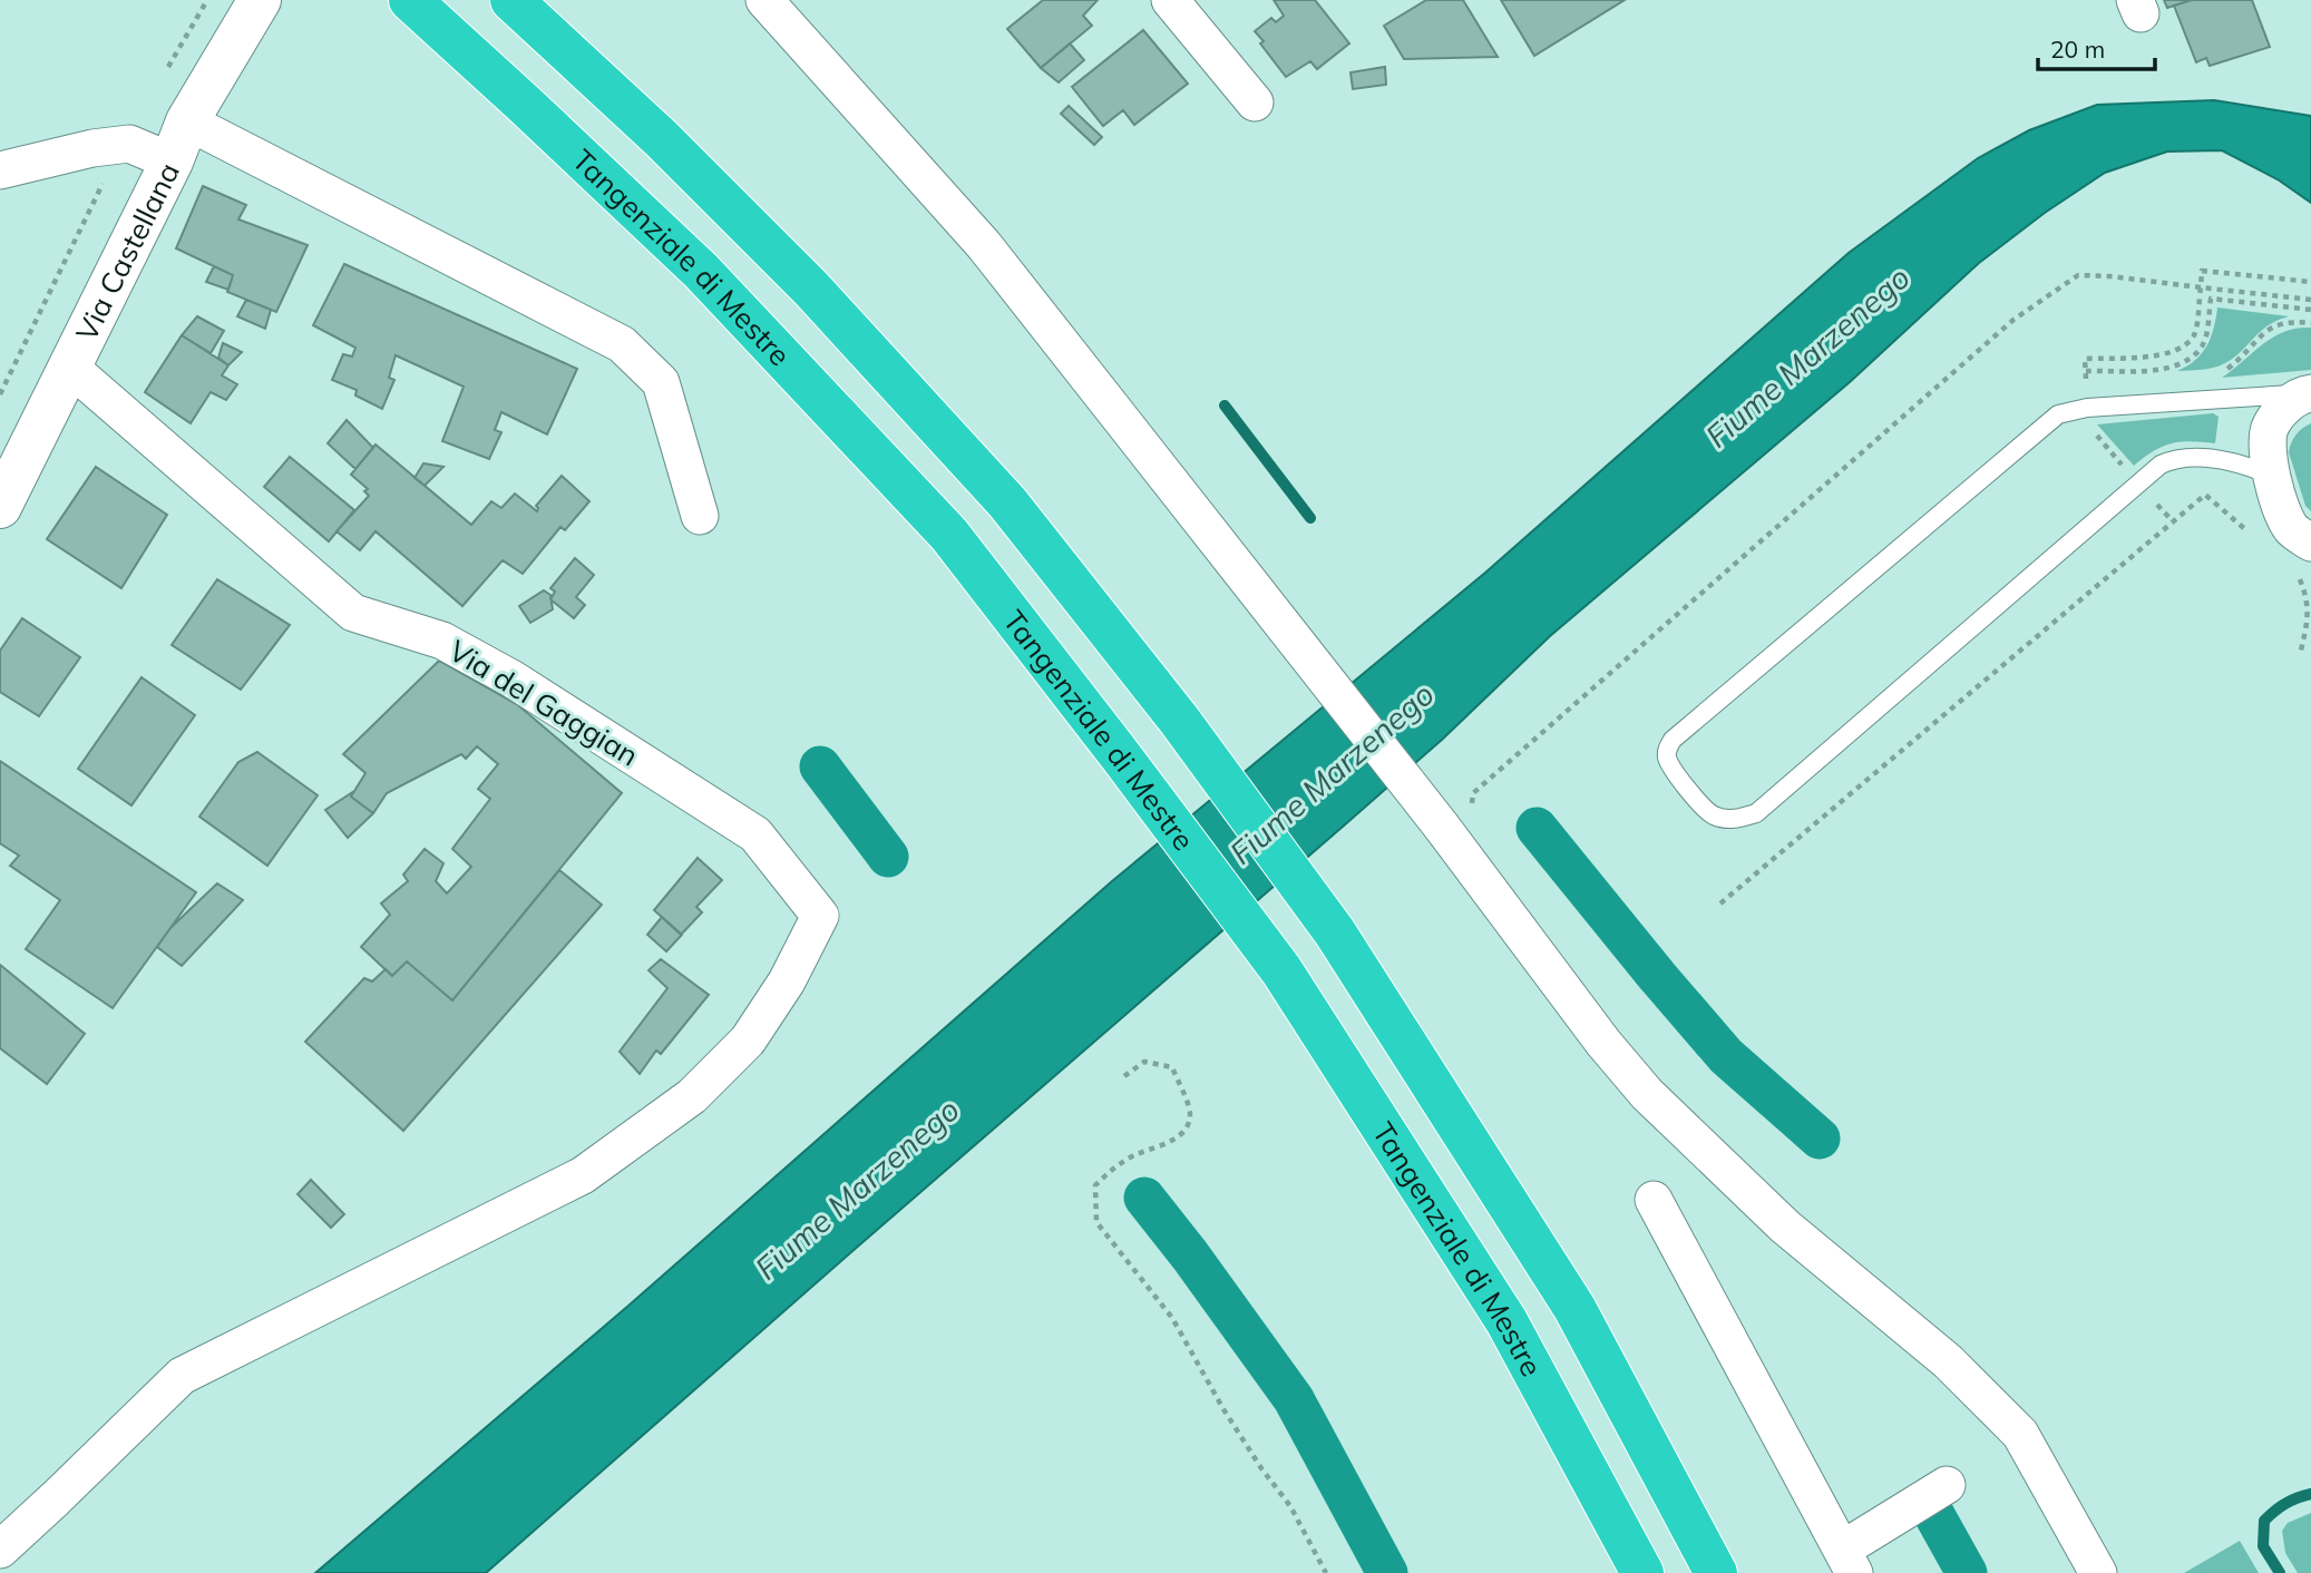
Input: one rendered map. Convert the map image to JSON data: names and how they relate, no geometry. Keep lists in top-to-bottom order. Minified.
{"streets":{"highway":["Tangenziale di Mestre"],"street":["Via Castellana","Via del Gaggian"]},"crossings":[["Via Castellana","Via del Gaggian"]],"water":["Fiume Marzenego"],"scale_bar":"20 m"}
